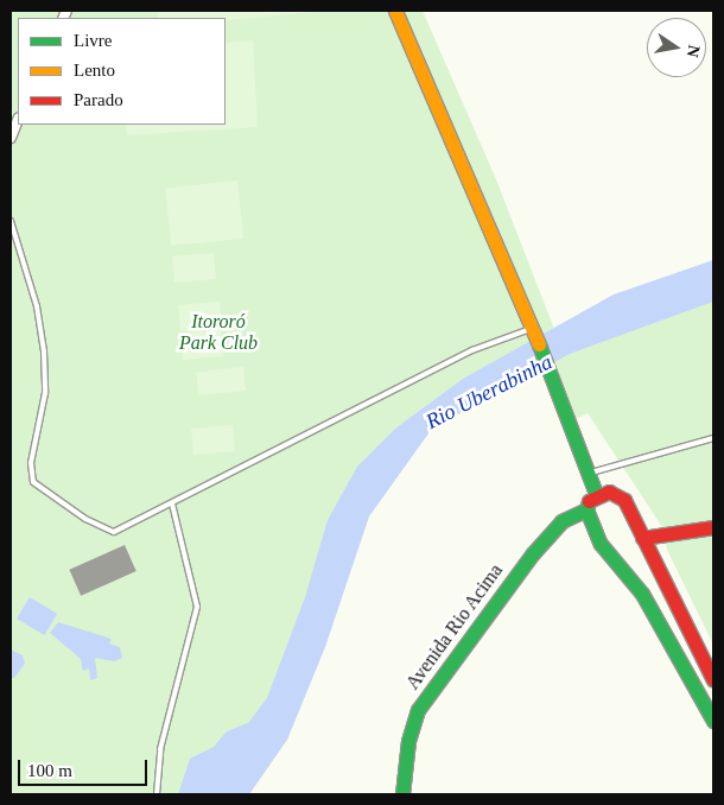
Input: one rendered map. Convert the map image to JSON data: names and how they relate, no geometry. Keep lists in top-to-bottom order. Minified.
{"streets":{"street":["Avenida Rio Acima"]},"water":["Rio Uberabinha"],"parks":["Itororó Park Club"],"legend":["Livre","Lento","Parado"],"scale_bar":"100 m","north":"right"}
